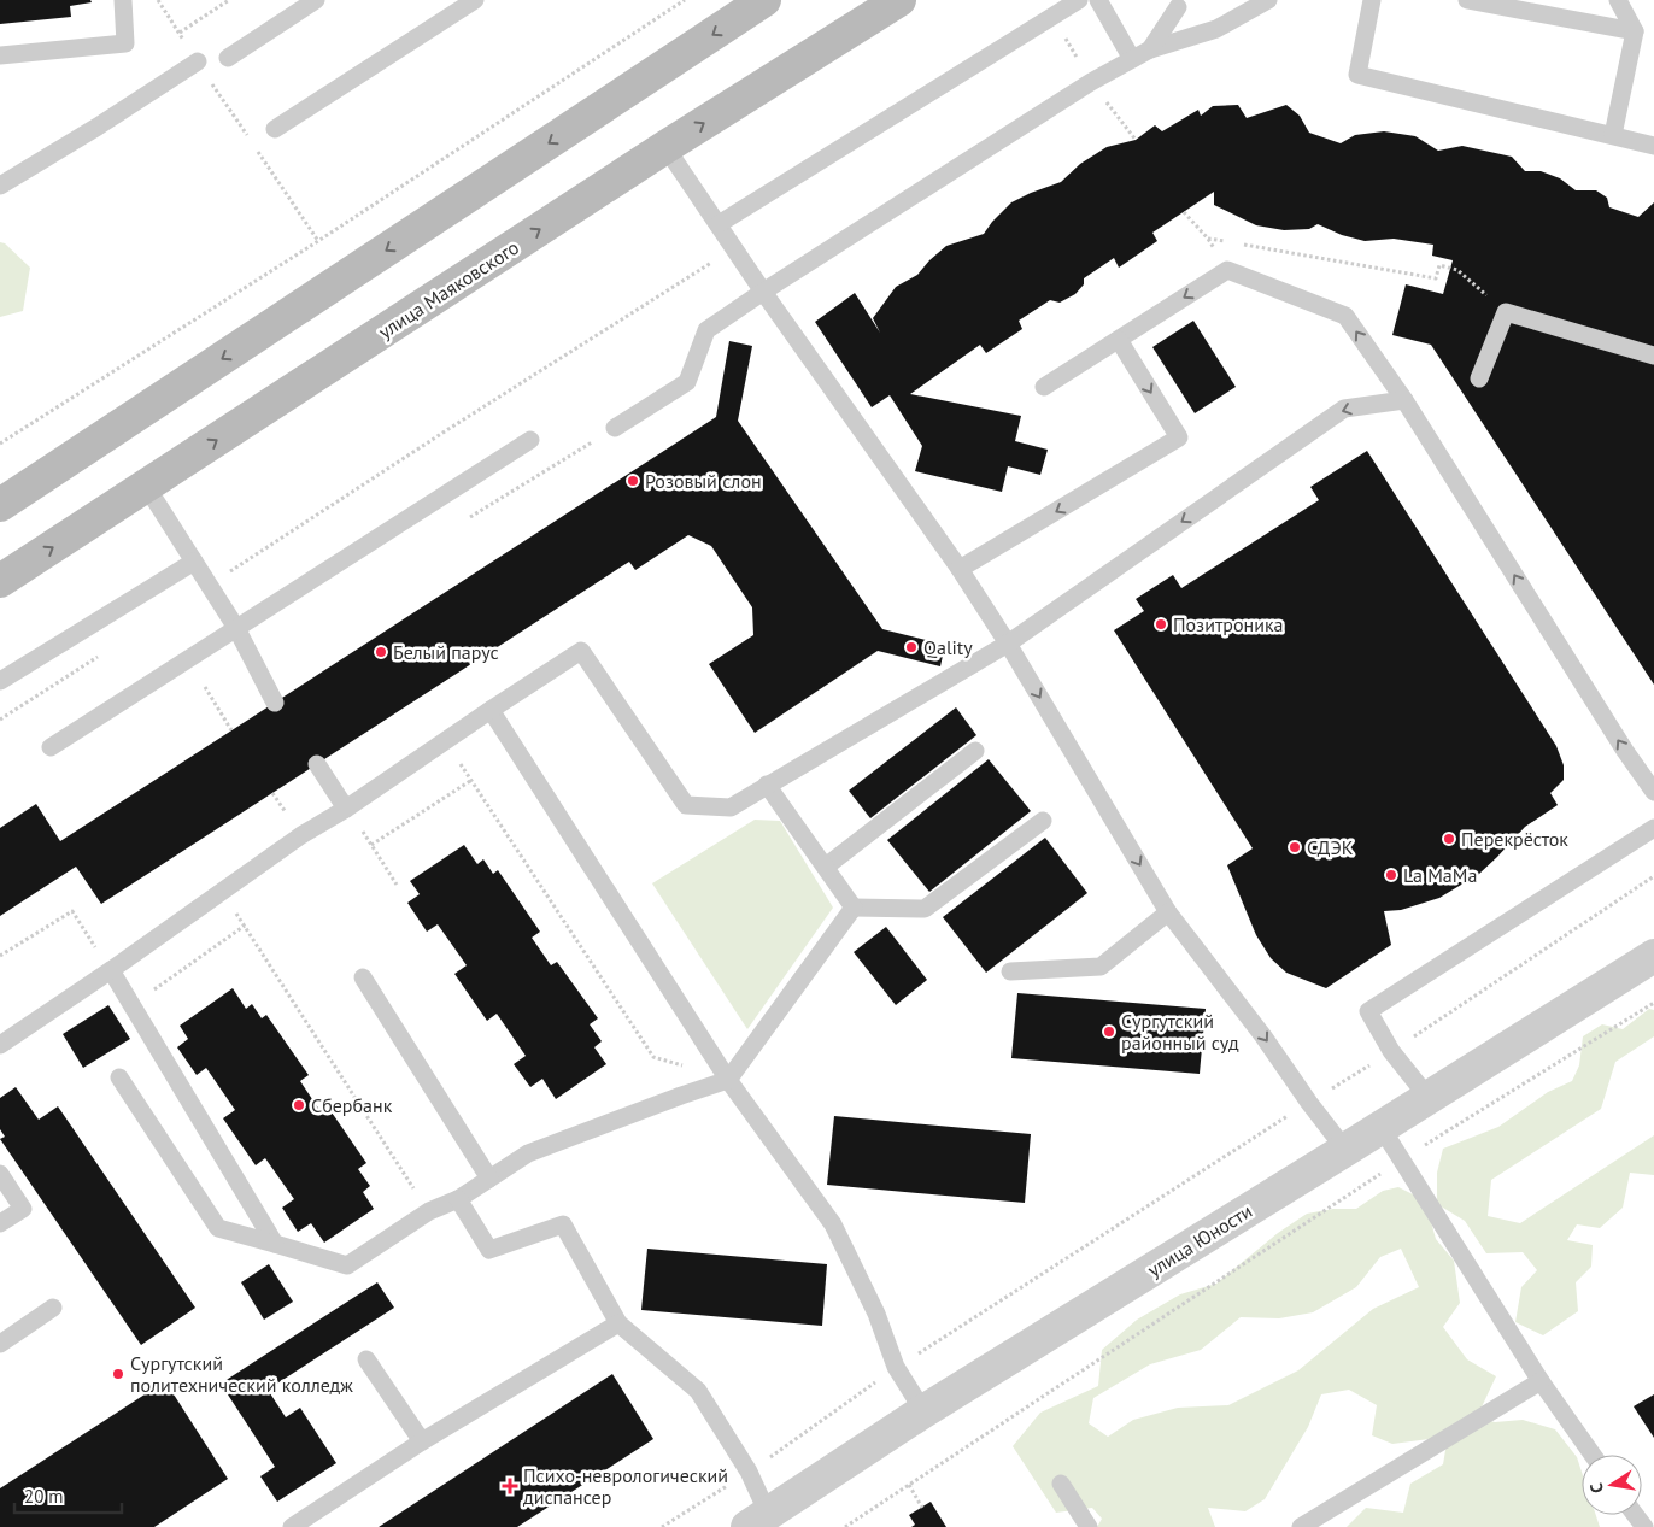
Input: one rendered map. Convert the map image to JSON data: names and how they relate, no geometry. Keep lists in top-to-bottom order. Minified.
{"streets":{"main road":["улица Маяковского"],"street":["улица Юности"]},"places":{"other":["Розовый слон","Позитроника","Qality","Белый парус","Перекрёсток","СДЭК","La MaMa","Сургутский районный суд","Сбербанк","Сургутский политехнический колледж"],"health":["Психо-неврологический диспансер"]},"scale_bar":"20 m","north":"left"}
